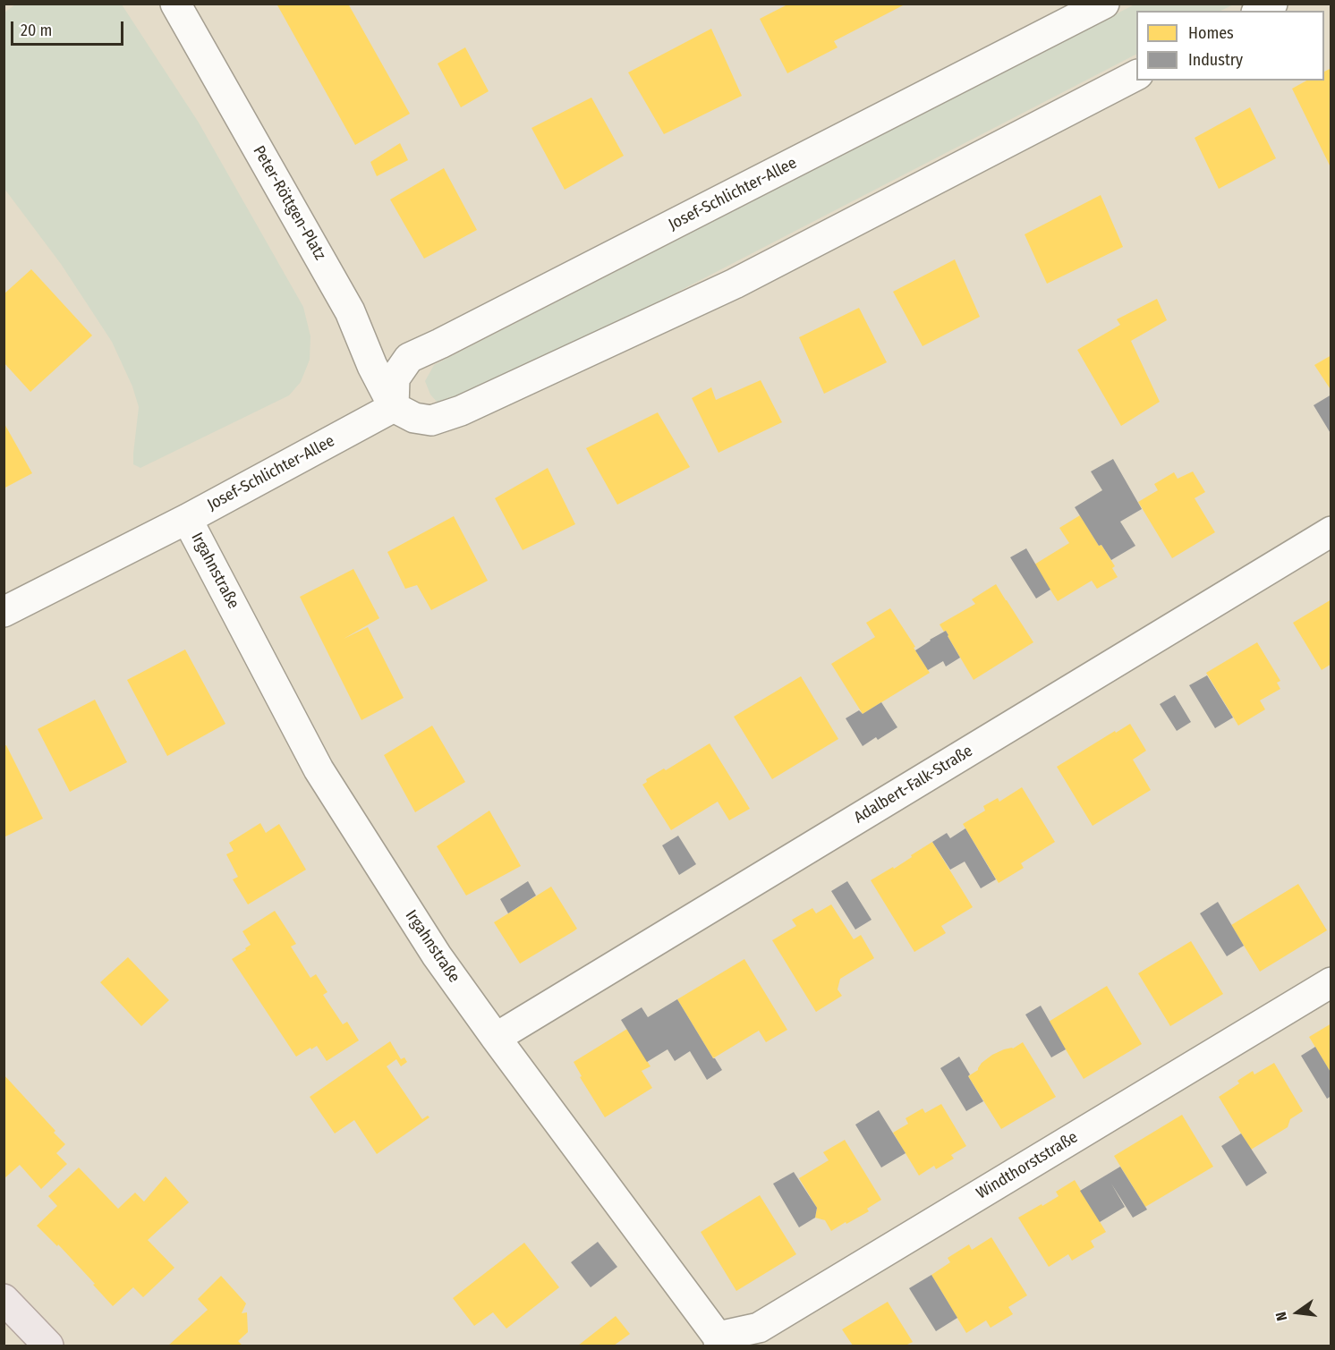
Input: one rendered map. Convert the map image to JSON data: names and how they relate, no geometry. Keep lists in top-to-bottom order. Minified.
{"streets":{"street":["Josef-Schlichter-Allee","Peter-Röttgen-Platz","Irgahnstraße","Adalbert-Falk-Straße","Windthorststraße"]},"crossings":[["Josef-Schlichter-Allee","Peter-Röttgen-Platz"],["Josef-Schlichter-Allee","Irgahnstraße"],["Irgahnstraße","Adalbert-Falk-Straße"],["Irgahnstraße","Windthorststraße"]],"legend":["Homes","Industry"],"scale_bar":"20 m","north":"left"}
